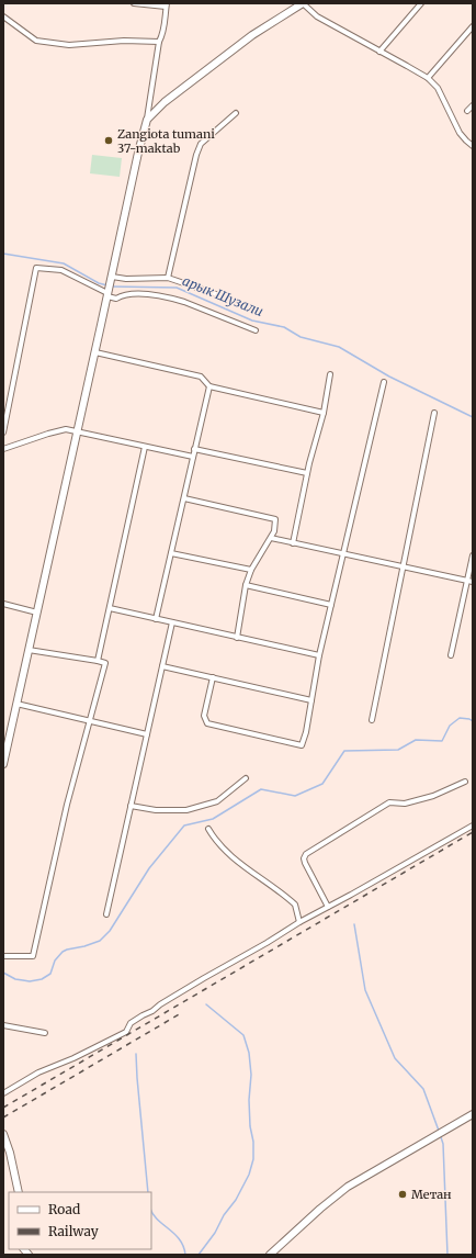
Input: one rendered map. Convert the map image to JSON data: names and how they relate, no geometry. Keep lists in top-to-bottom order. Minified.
{"water":["арык Шузали"],"places":["Zangiota tumani 37-maktab","Метан"],"legend":["Road","Railway"]}
